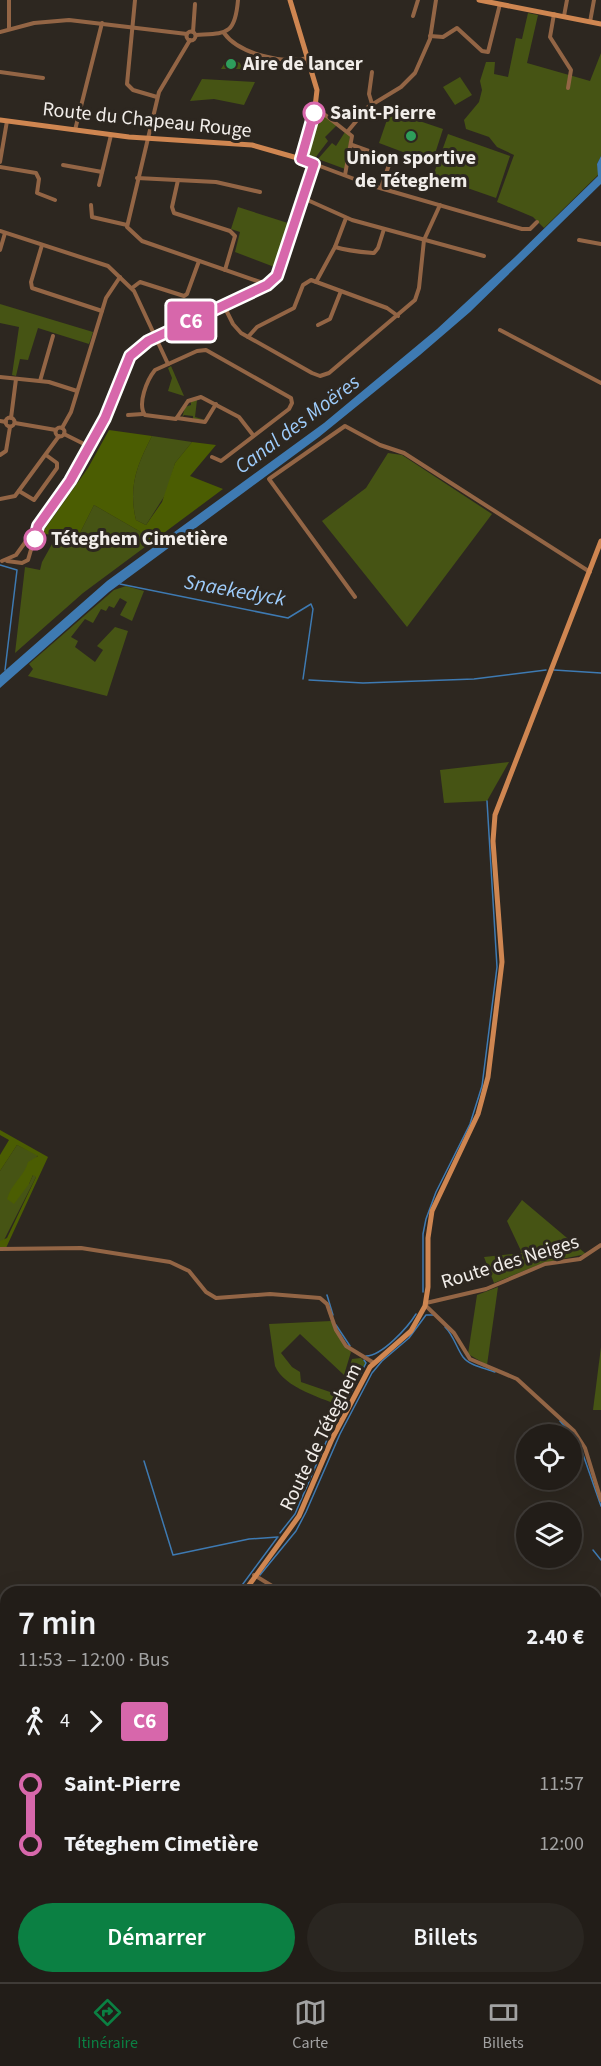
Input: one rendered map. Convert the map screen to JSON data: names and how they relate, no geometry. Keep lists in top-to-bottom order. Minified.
{"streets":{"main road":["Route du Chapeau Rouge","Route de Téteghem"],"street":["Route des Neiges"]},"crossings":[["Route des Neiges","Route de Téteghem"]],"water":["Canal des Moëres","Snaekedyck"],"places":["Aire de lancer","Saint-Pierre","Union sportive de Téteghem","Téteghem Cimetière"],"lines":["bus line C6"],"page":{"on_map":"C6","heading":["7 min","11:53 – 12:00 · Bus","2.40 €"],"legs":["4","C6"],"list":[{"name":"Saint-Pierre","value":"11:57"},{"name":"Téteghem Cimetière","value":"12:00"}],"buttons":["Démarrer","Billets"],"tabs":["Itinéraire","Carte","Billets"]}}
